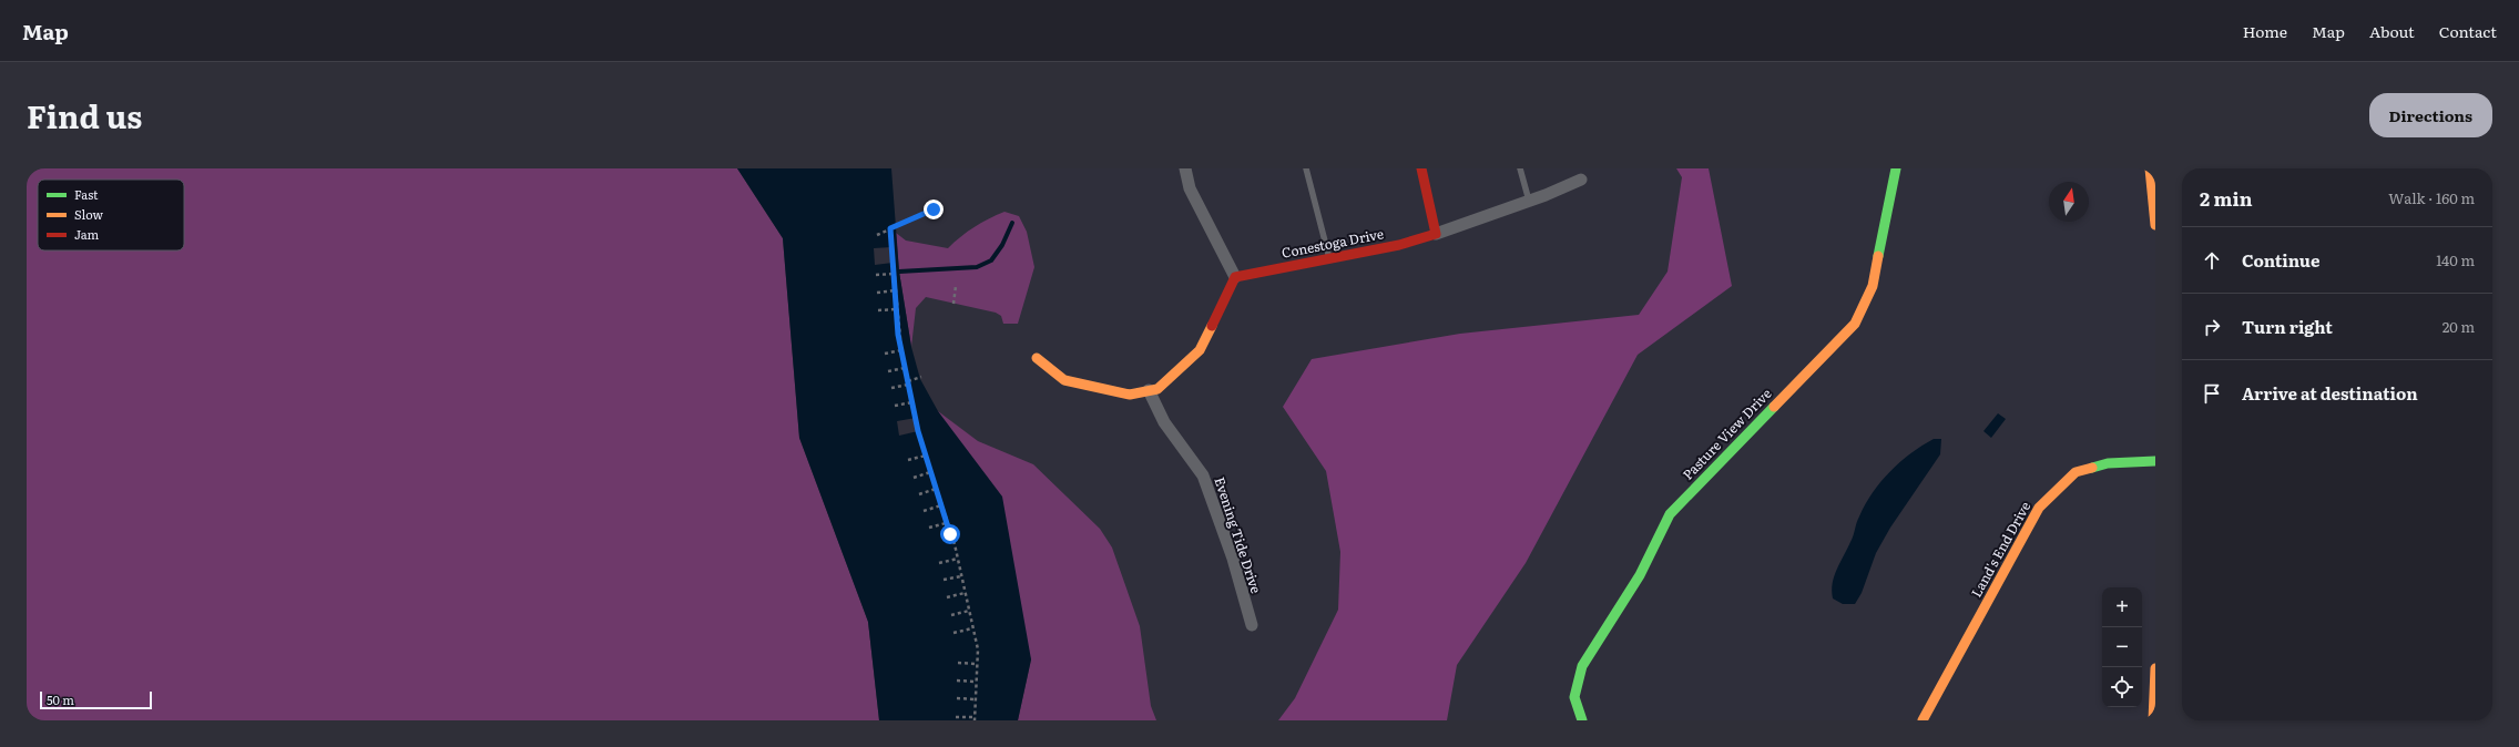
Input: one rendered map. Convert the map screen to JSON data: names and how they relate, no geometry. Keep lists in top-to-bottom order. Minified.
{"streets":{"street":["Conestoga Drive","Pasture View Drive","Evening Tide Drive","Land's End Drive"]},"legend":["Fast","Slow","Jam"],"scale_bar":"50 m","north":"top","page":{"header":"Map","nav":["Home","Map","About","Contact"],"title":"Find us","buttons":"Directions","heading":["2 min","Walk · 160 m"],"list":[["Continue","140 m"],["Turn right","20 m"],"Arrive at destination"],"map_buttons":["+","−"],"scale":"50 m"}}
